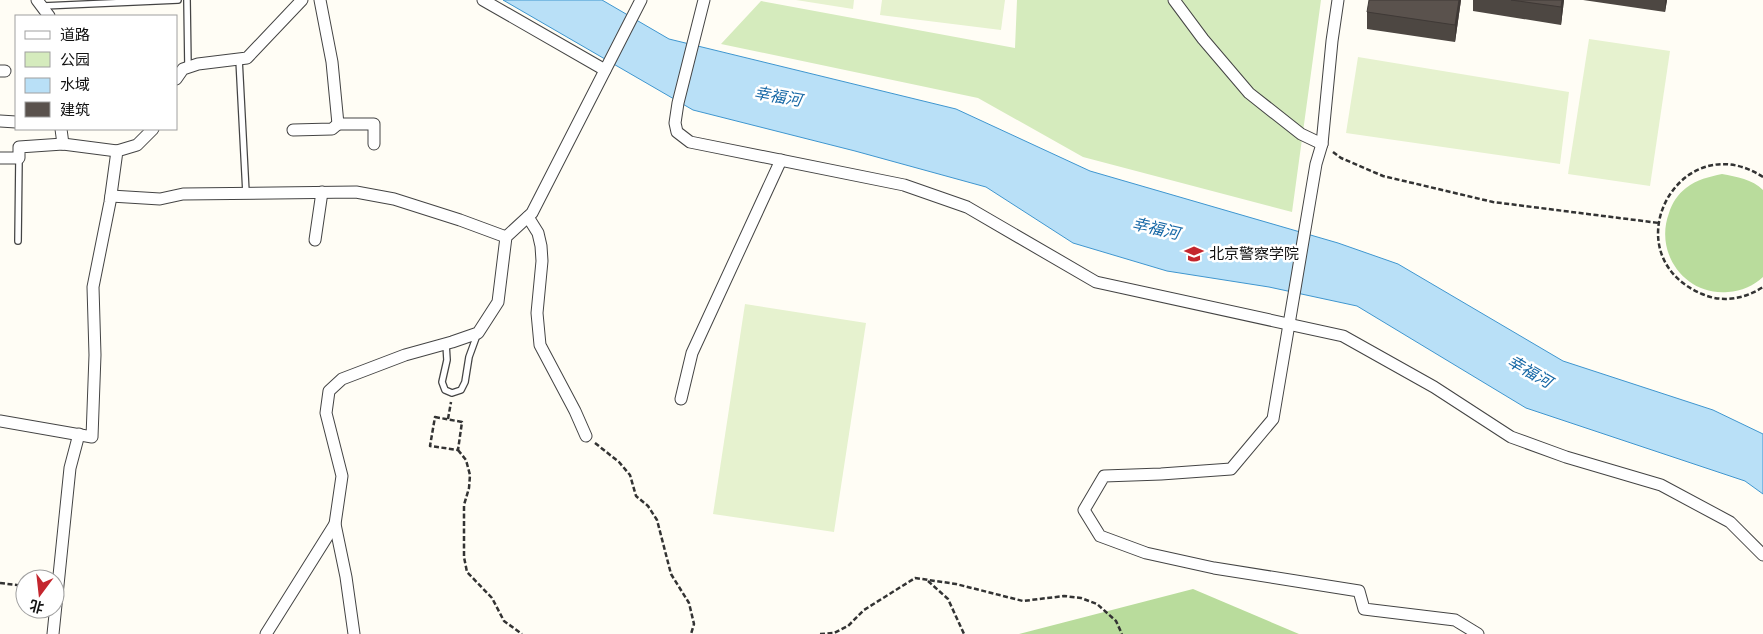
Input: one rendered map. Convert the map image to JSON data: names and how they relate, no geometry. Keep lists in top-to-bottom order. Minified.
{"water":["幸福河"],"places":{"school or university":["北京警察学院"]},"legend":["道路","公园","水域","建筑"],"north":"bottom"}
